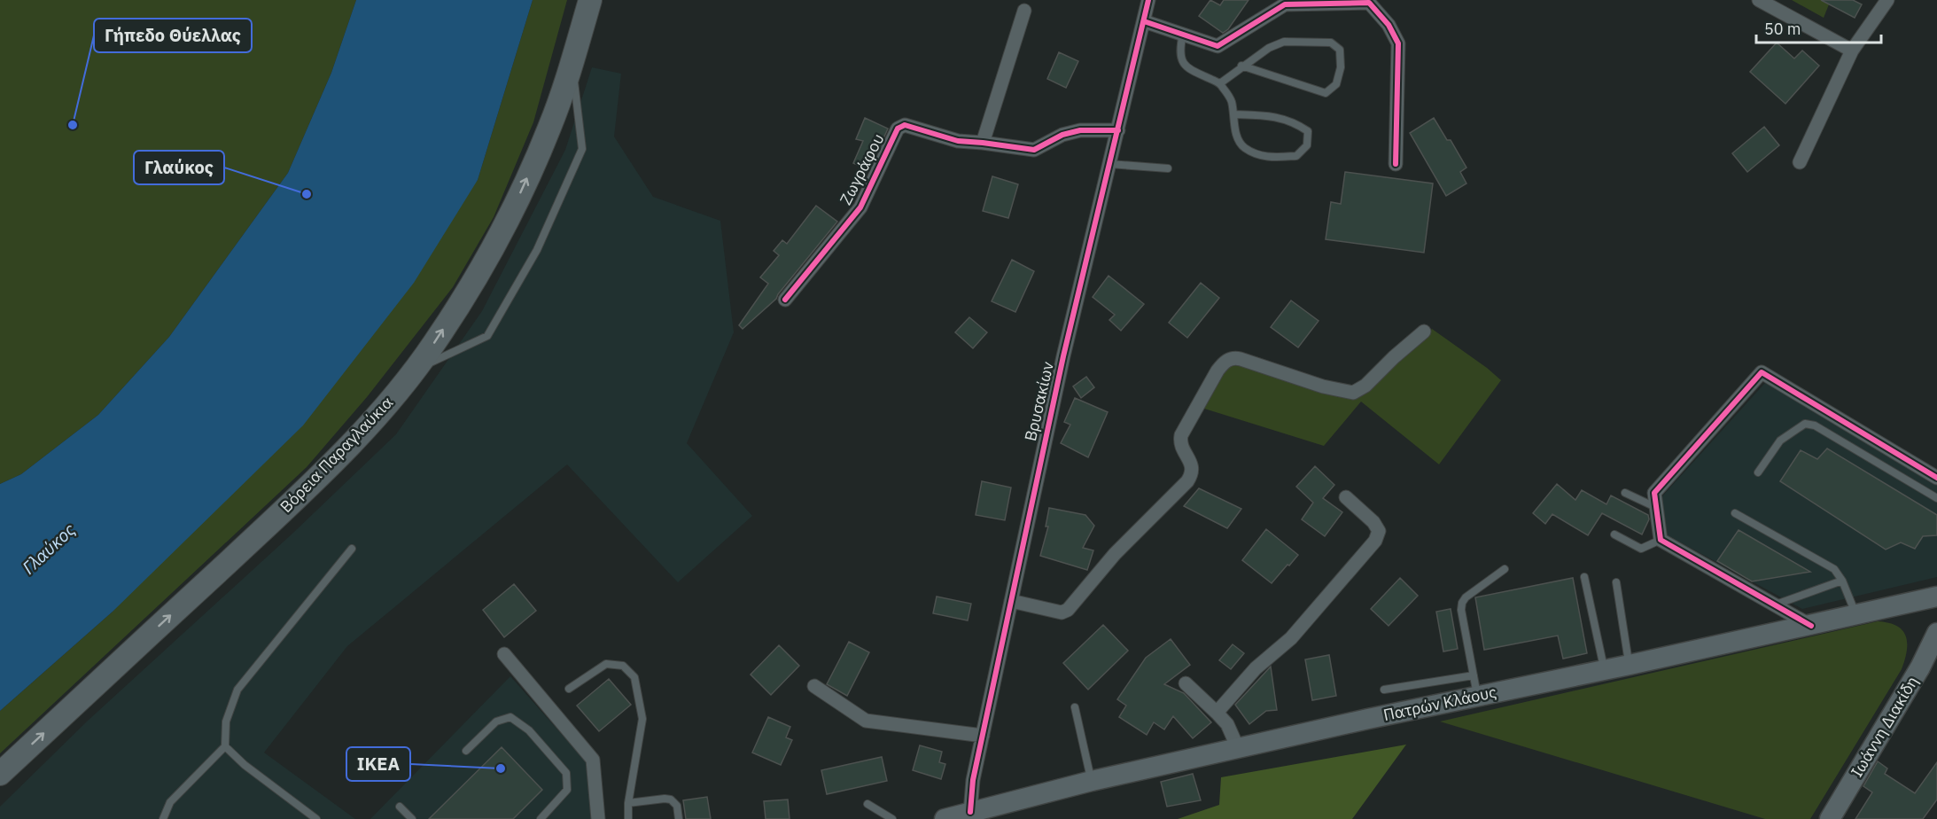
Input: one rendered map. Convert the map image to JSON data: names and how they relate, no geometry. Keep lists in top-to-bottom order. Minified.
{"streets":{"main road":["Βόρεια Παραγλαύκια","Πατρών Κλάους","Ιωάννη Διακίδη"],"street":["Ζωγράφου","Βρυσακίων"]},"crossings":[["Ζωγράφου","Βρυσακίων"],["Βρυσακίων","Πατρών Κλάους"]],"one_way":["Βόρεια Παραγλαύκια"],"water":["Γλαύκος"],"places":["Γήπεδο Θύελλας","Γλαύκος","IKEA"],"scale_bar":"50 m"}
